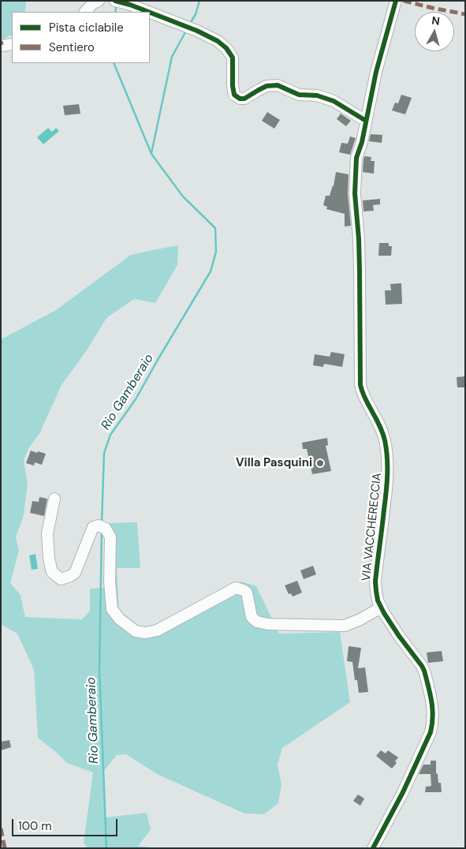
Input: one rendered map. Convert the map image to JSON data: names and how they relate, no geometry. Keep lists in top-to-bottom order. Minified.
{"streets":{"street":["VIA VACCHERECCIA"]},"water":["Rio Gamberaio"],"places":["Villa Pasquini"],"legend":["Pista ciclabile","Sentiero"],"scale_bar":"100 m","north":"top"}
